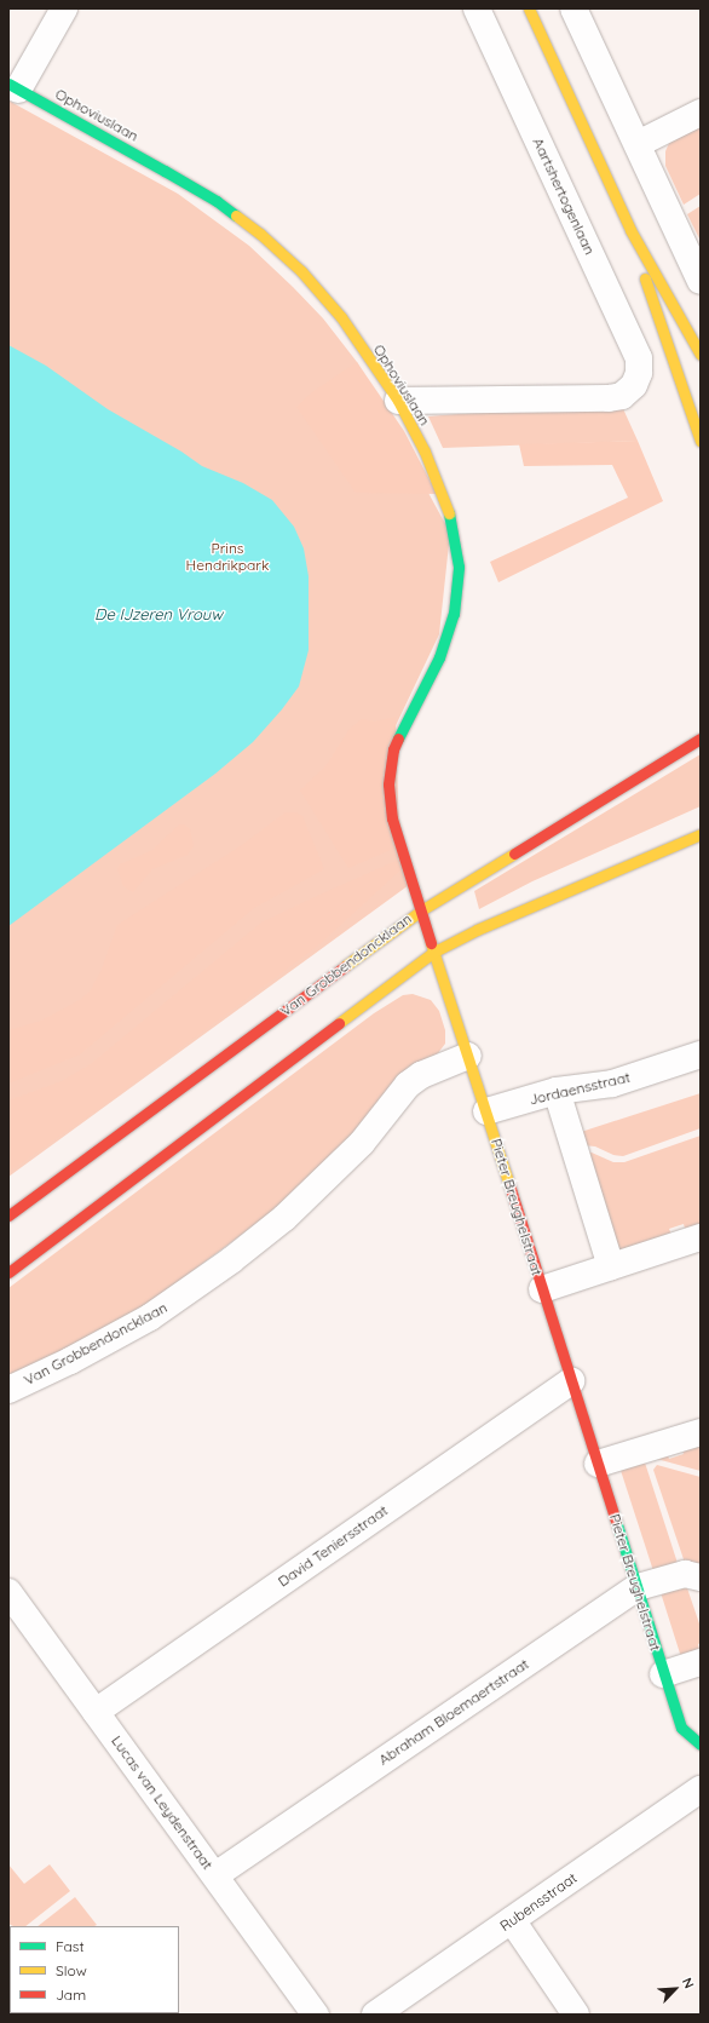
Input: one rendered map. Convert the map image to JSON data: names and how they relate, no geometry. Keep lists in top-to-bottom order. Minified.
{"streets":{"street":["Ophoviuslaan","Aartshertogenlaan","Van Grobbendoncklaan","Jordaensstraat","Pieter Breughelstraat","David Teniersstraat","Abraham Bloemaertstraat","Lucas van Leydenstraat","Rubensstraat"]},"crossings":[["Ophoviuslaan","Aartshertogenlaan"],["Ophoviuslaan","Van Grobbendoncklaan"],["Ophoviuslaan","Pieter Breughelstraat"],["Van Grobbendoncklaan","Pieter Breughelstraat"],["Jordaensstraat","Pieter Breughelstraat"],["Pieter Breughelstraat","David Teniersstraat"],["Pieter Breughelstraat","Abraham Bloemaertstraat"],["David Teniersstraat","Lucas van Leydenstraat"],["Abraham Bloemaertstraat","Lucas van Leydenstraat"]],"water":["De IJzeren Vrouw"],"parks":["Prins Hendrikpark"],"legend":["Fast","Slow","Jam"],"north":"top right"}
